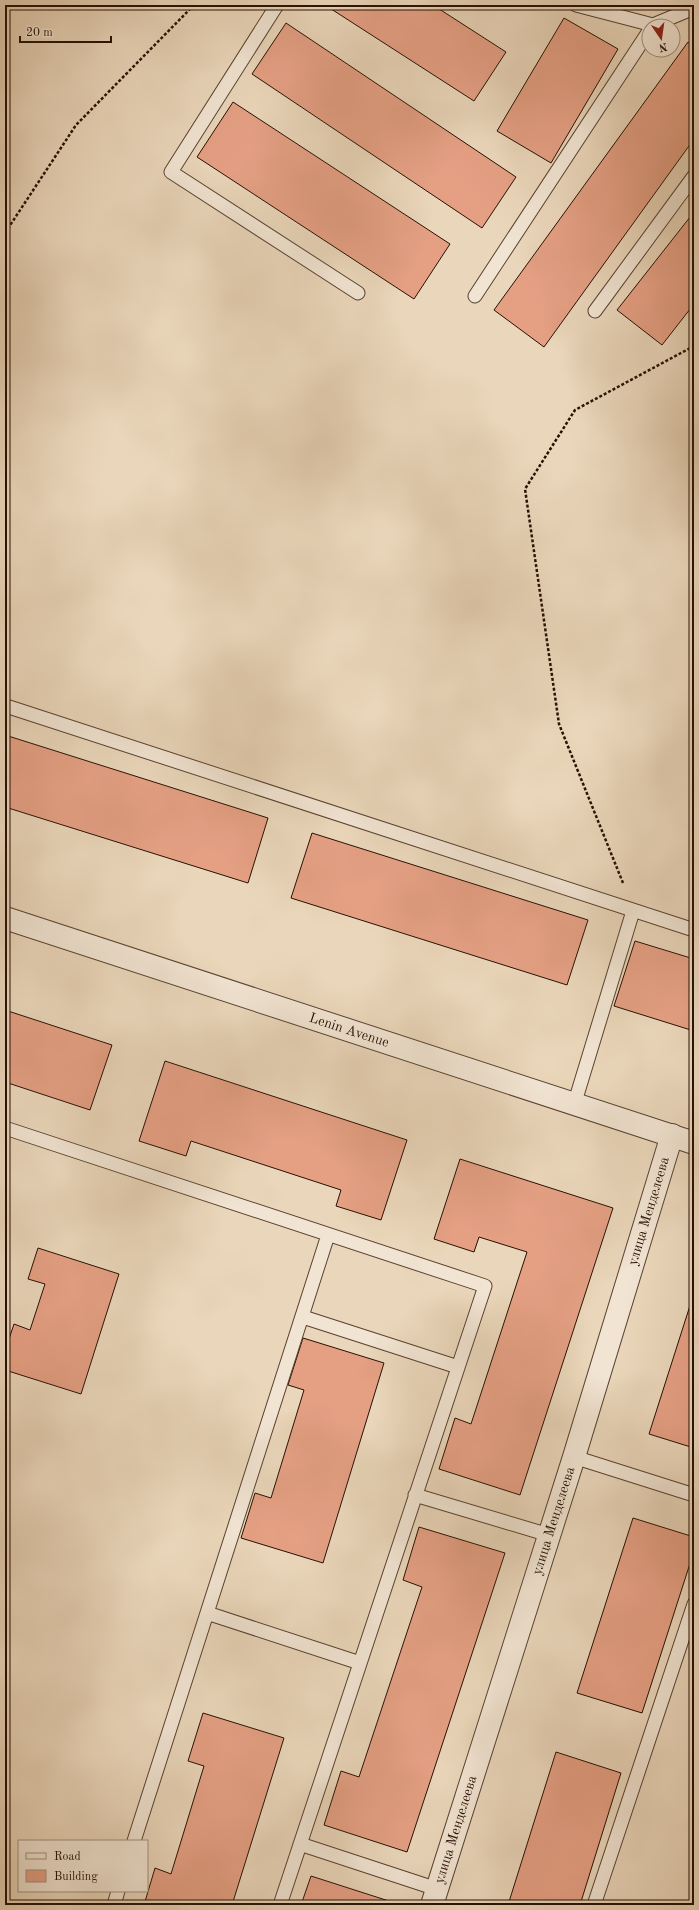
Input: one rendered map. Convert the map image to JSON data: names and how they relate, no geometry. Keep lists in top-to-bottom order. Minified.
{"streets":{"street":["Lenin Avenue","улица Менделеева"]},"crossings":[["Lenin Avenue","улица Менделеева"]],"legend":["Road","Building"],"scale_bar":"20 m","north":"bottom"}
